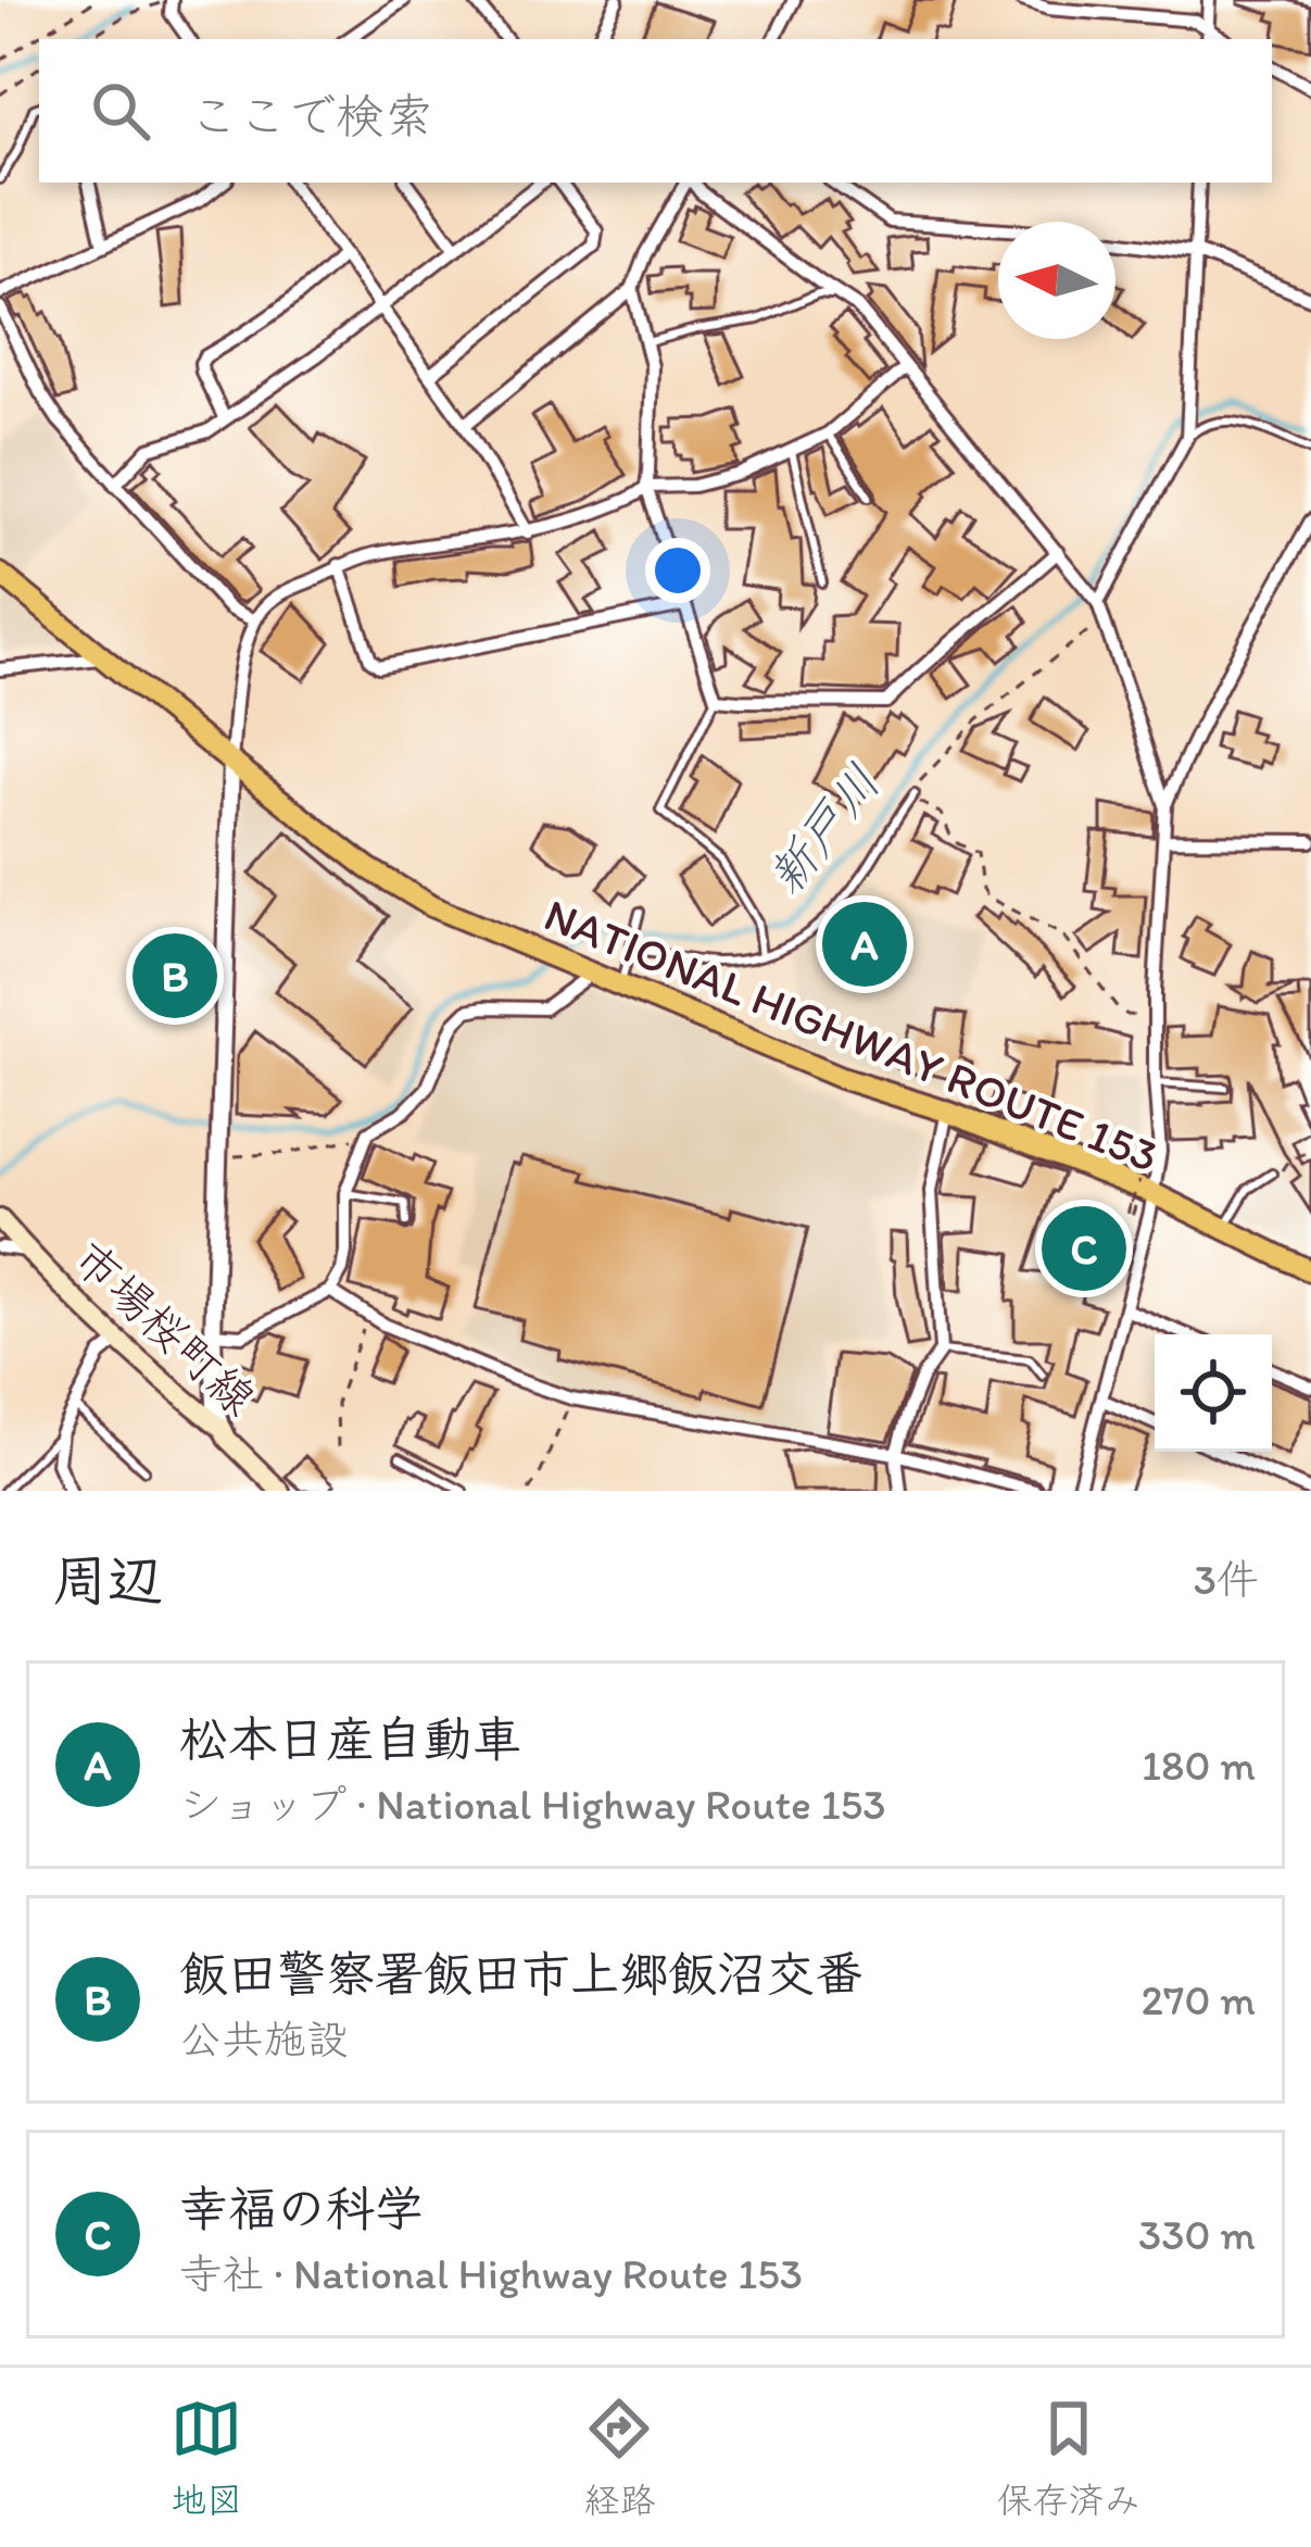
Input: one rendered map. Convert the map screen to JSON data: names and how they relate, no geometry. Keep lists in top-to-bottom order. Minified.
{"streets":{"highway":["NATIONAL HIGHWAY ROUTE 153"],"main road":["市場桜町線"]},"water":["新戸川"],"north":"left","page":{"search":"ここで検索","pins":["A","B","C"],"heading":["周辺","3件"],"list":[{"mark":"A","name":"松本日産自動車","note":"ショップ · National Highway Route 153","value":"180 m"},{"mark":"B","name":"飯田警察署飯田市上郷飯沼交番","note":"公共施設","value":"270 m"},{"mark":"C","name":"幸福の科学","note":"寺社 · National Highway Route 153","value":"330 m"}],"nav":["地図","経路","保存済み"]}}
